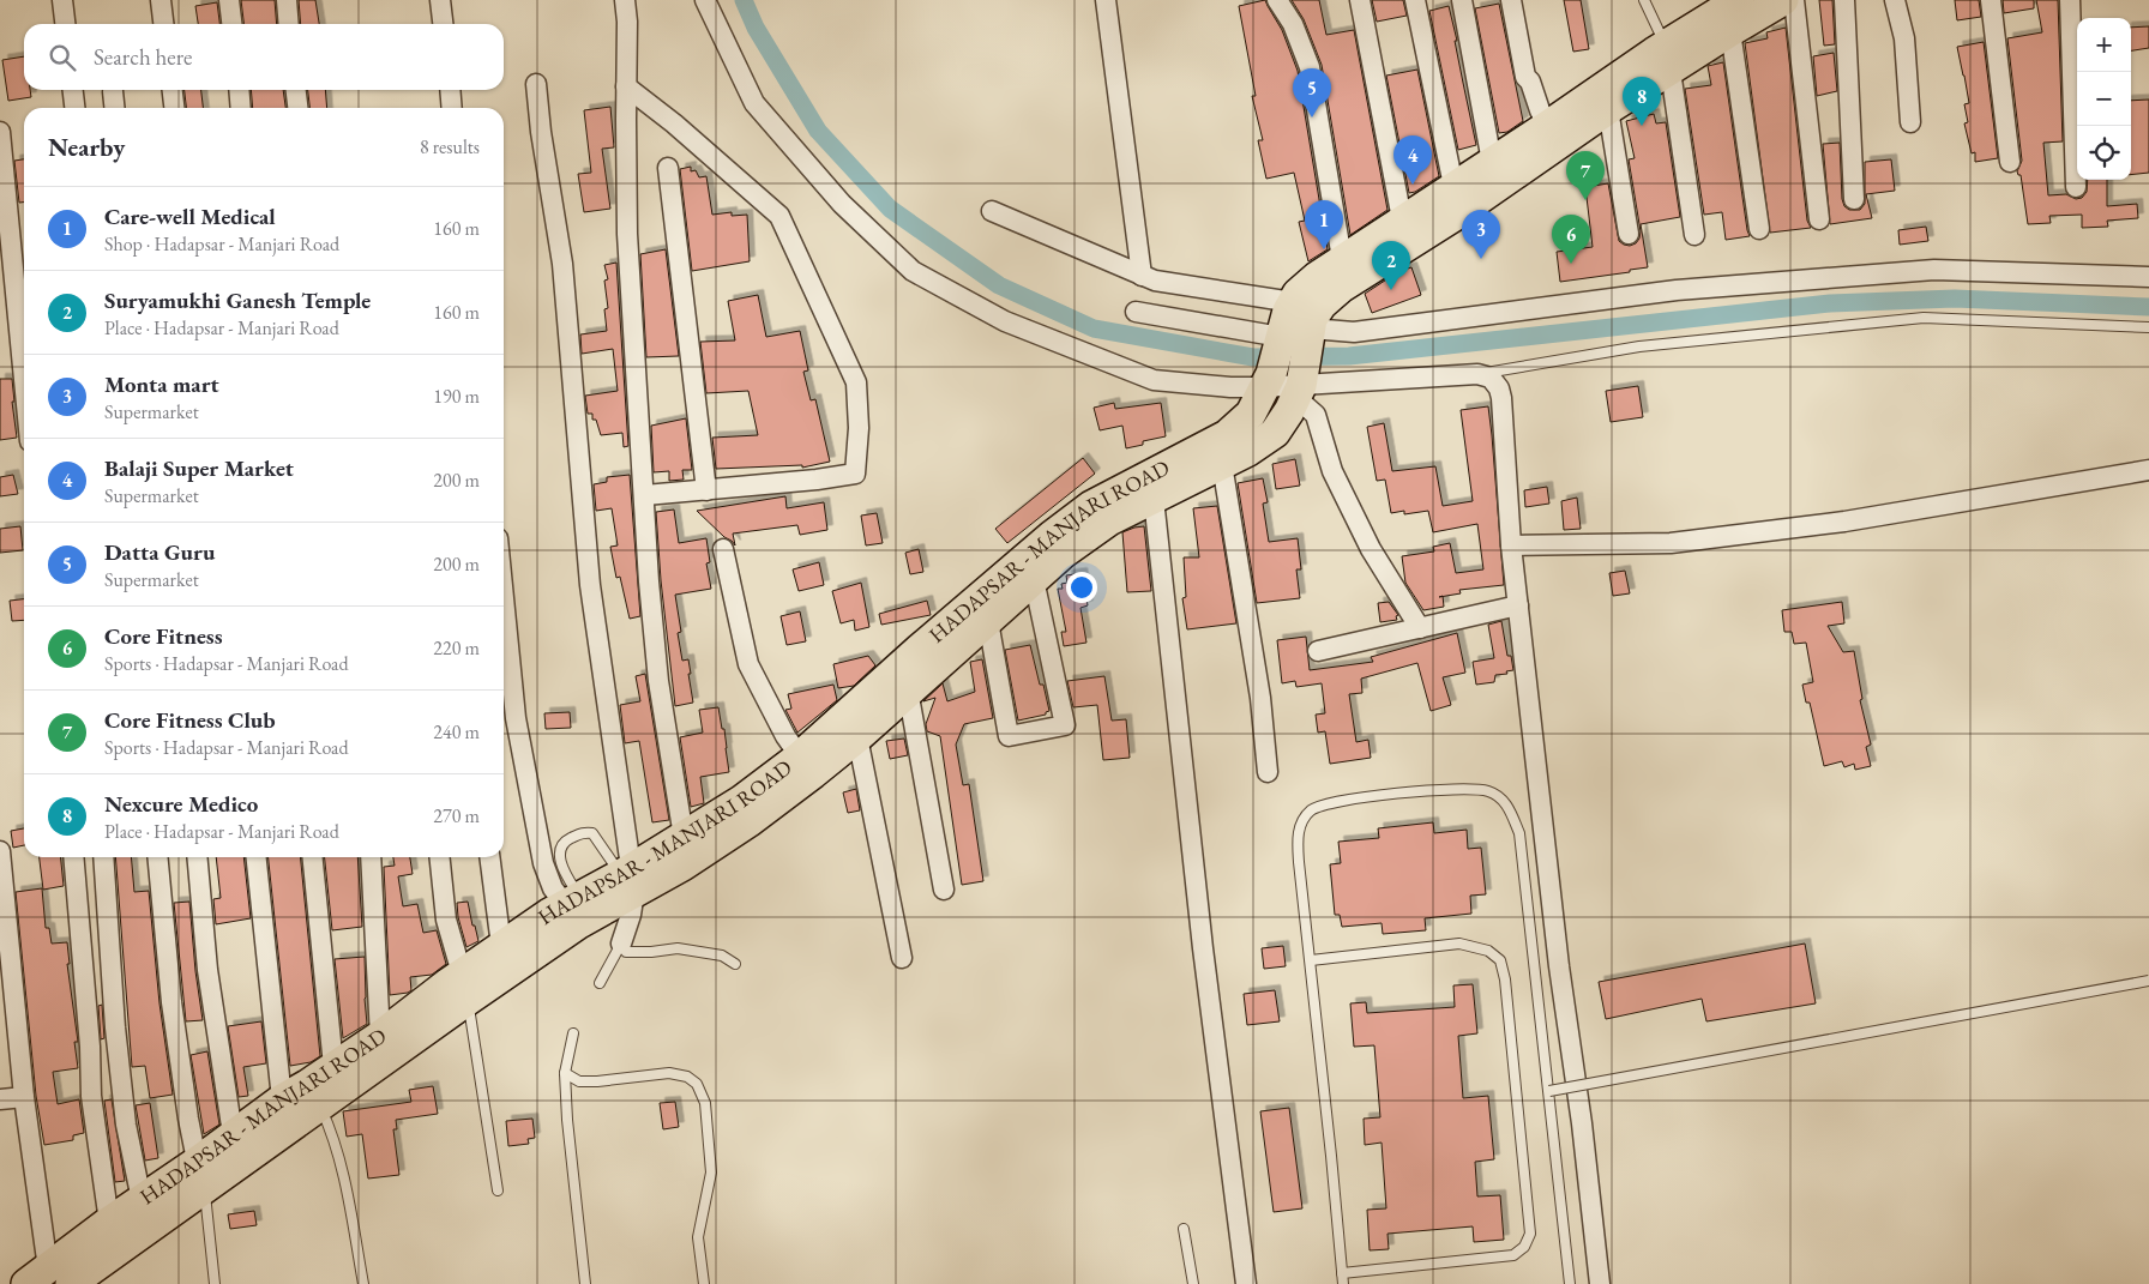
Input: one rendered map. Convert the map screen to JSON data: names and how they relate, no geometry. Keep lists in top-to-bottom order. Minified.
{"streets":{"main road":["HADAPSAR - MANJARI ROAD"]},"page":{"map_buttons":["+","−"],"search":"Search here","pins":["5","8","4","7","1","3","6","2"],"heading":["Nearby","8 results"],"list":[{"mark":"1","name":"Care-well Medical","note":"Shop · Hadapsar - Manjari Road","value":"160 m"},{"mark":"2","name":"Suryamukhi Ganesh Temple","note":"Place · Hadapsar - Manjari Road","value":"160 m"},{"mark":"3","name":"Monta mart","note":"Supermarket","value":"190 m"},{"mark":"4","name":"Balaji Super Market","note":"Supermarket","value":"200 m"},{"mark":"5","name":"Datta Guru","note":"Supermarket","value":"200 m"},{"mark":"6","name":"Core Fitness","note":"Sports · Hadapsar - Manjari Road","value":"220 m"},{"mark":"7","name":"Core Fitness Club","note":"Sports · Hadapsar - Manjari Road","value":"240 m"},{"mark":"8","name":"Nexcure Medico","note":"Place · Hadapsar - Manjari Road","value":"270 m"}]}}
